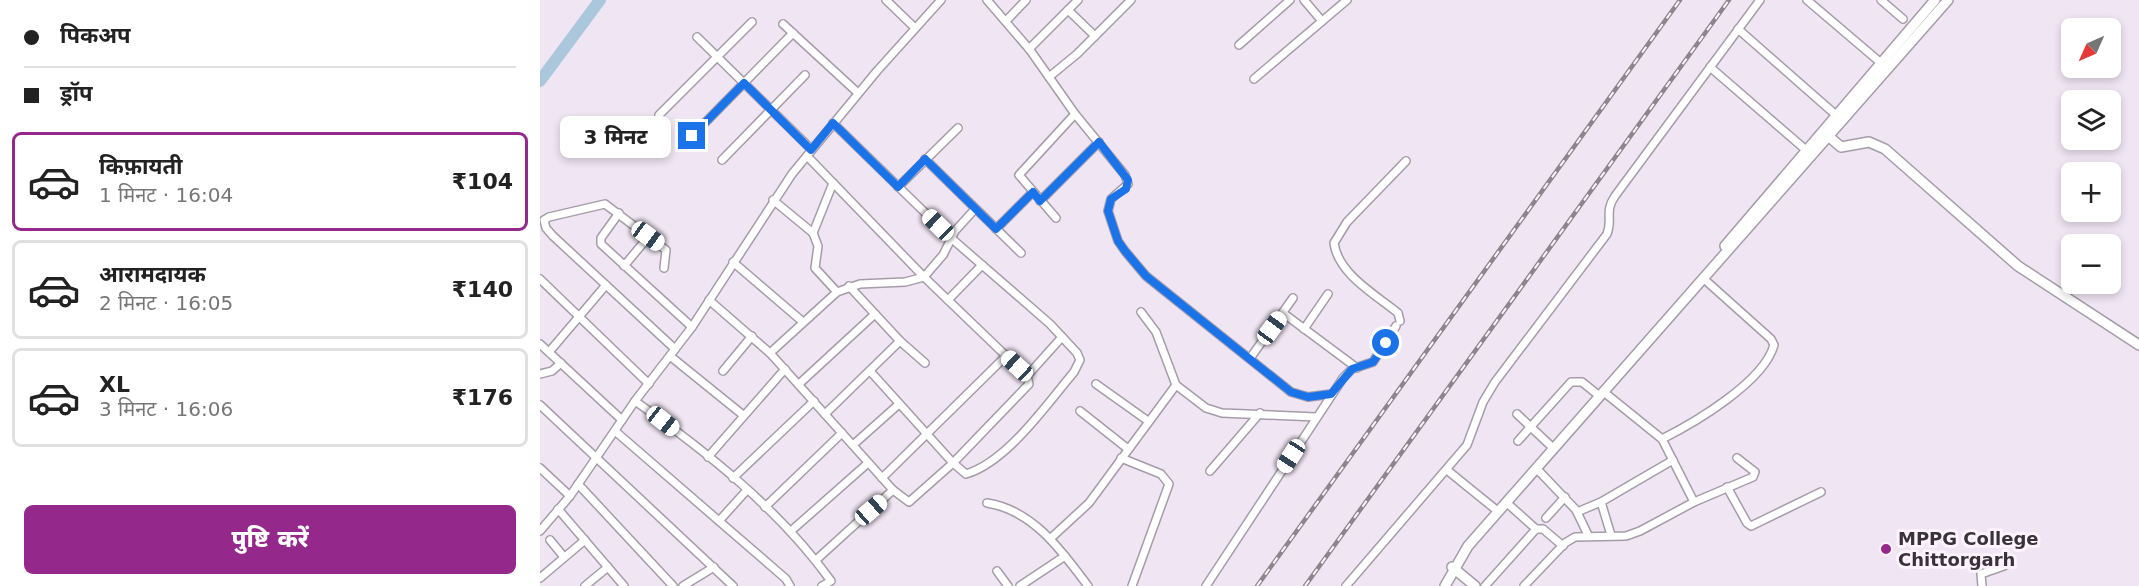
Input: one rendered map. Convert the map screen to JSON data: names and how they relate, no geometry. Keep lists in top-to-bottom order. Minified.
{"places":["MPPG College Chittorgarh"],"north":"bottom left","page":{"banner":["पिकअप","ड्रॉप"],"map_buttons":["+","−"],"bubble":"3 मिनट","list":[{"name":"किफ़ायती","note":"1 मिनट · 16:04","value":"₹104"},{"name":"आरामदायक","note":"2 मिनट · 16:05","value":"₹140"},{"name":"XL","note":"3 मिनट · 16:06","value":"₹176"}],"buttons":"पुष्टि करें"}}
